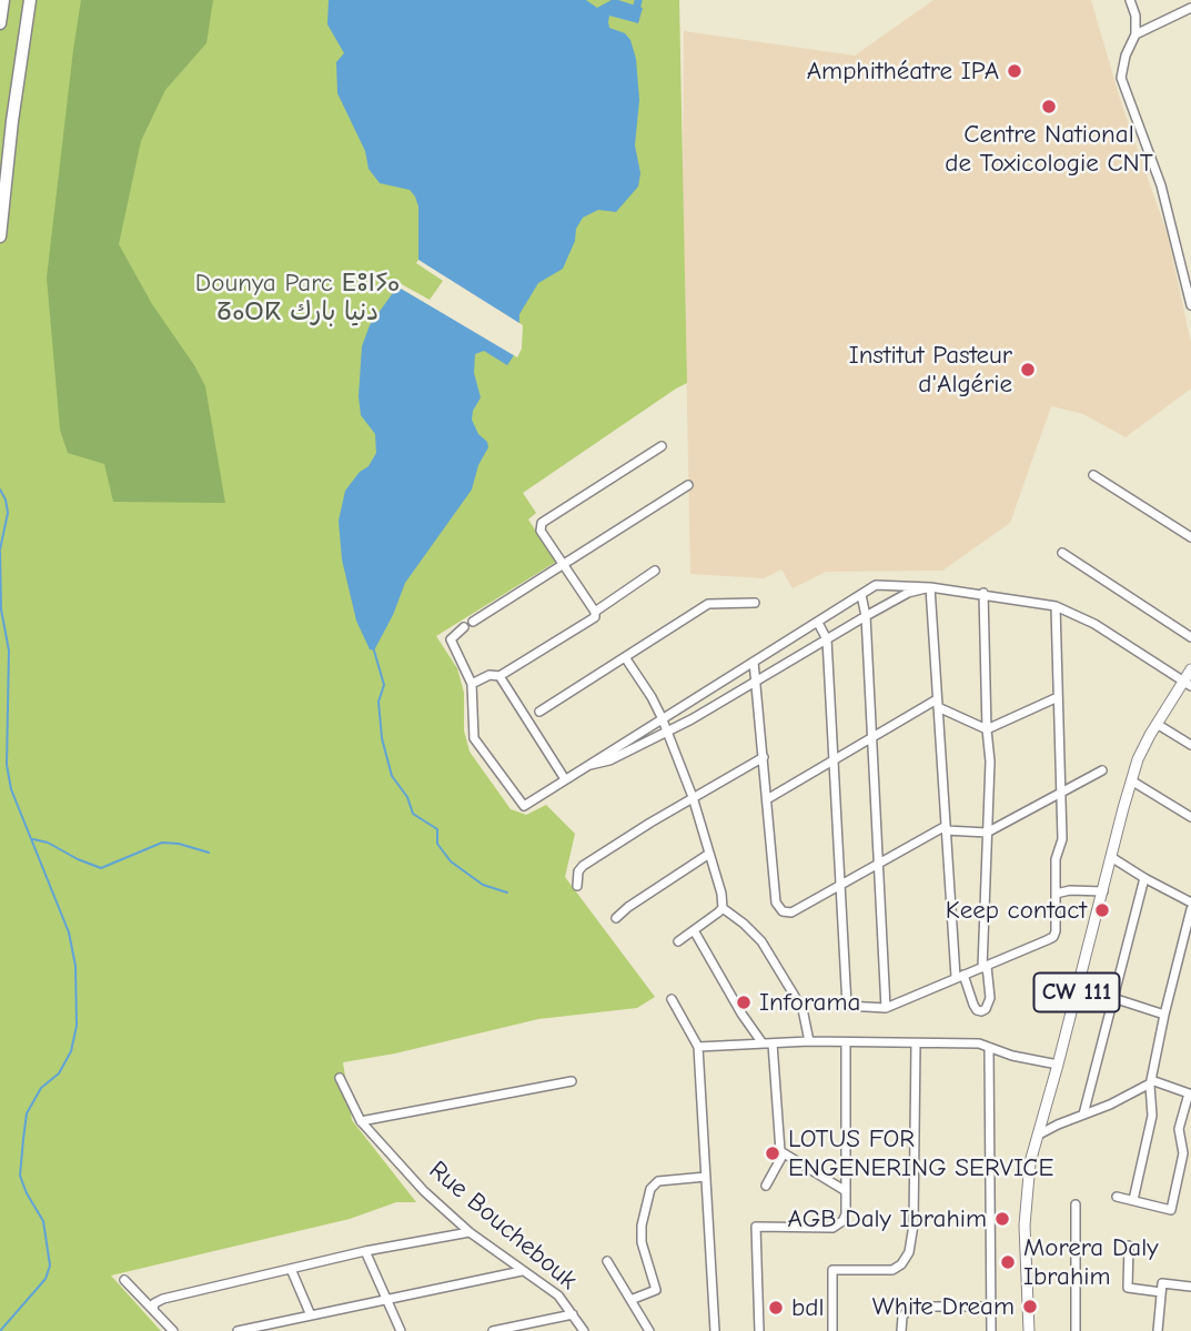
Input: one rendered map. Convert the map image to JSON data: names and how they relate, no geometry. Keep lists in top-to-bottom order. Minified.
{"streets":{"main road":["CW 111"],"street":["Rue Bouchebouk"]},"parks":["Dounya Parc ⴹⵓⵏⵢⴰ ⵒⴰⵔⴽ دنيا بارك"],"places":["Amphithéatre IPA","Centre National de Toxicologie CNT","Institut Pasteur d'Algérie","Keep contact","Inforama","LOTUS FOR ENGENERING SERVICE","AGB Daly Ibrahim","Morera Daly Ibrahim","White Dream","bdl"]}
